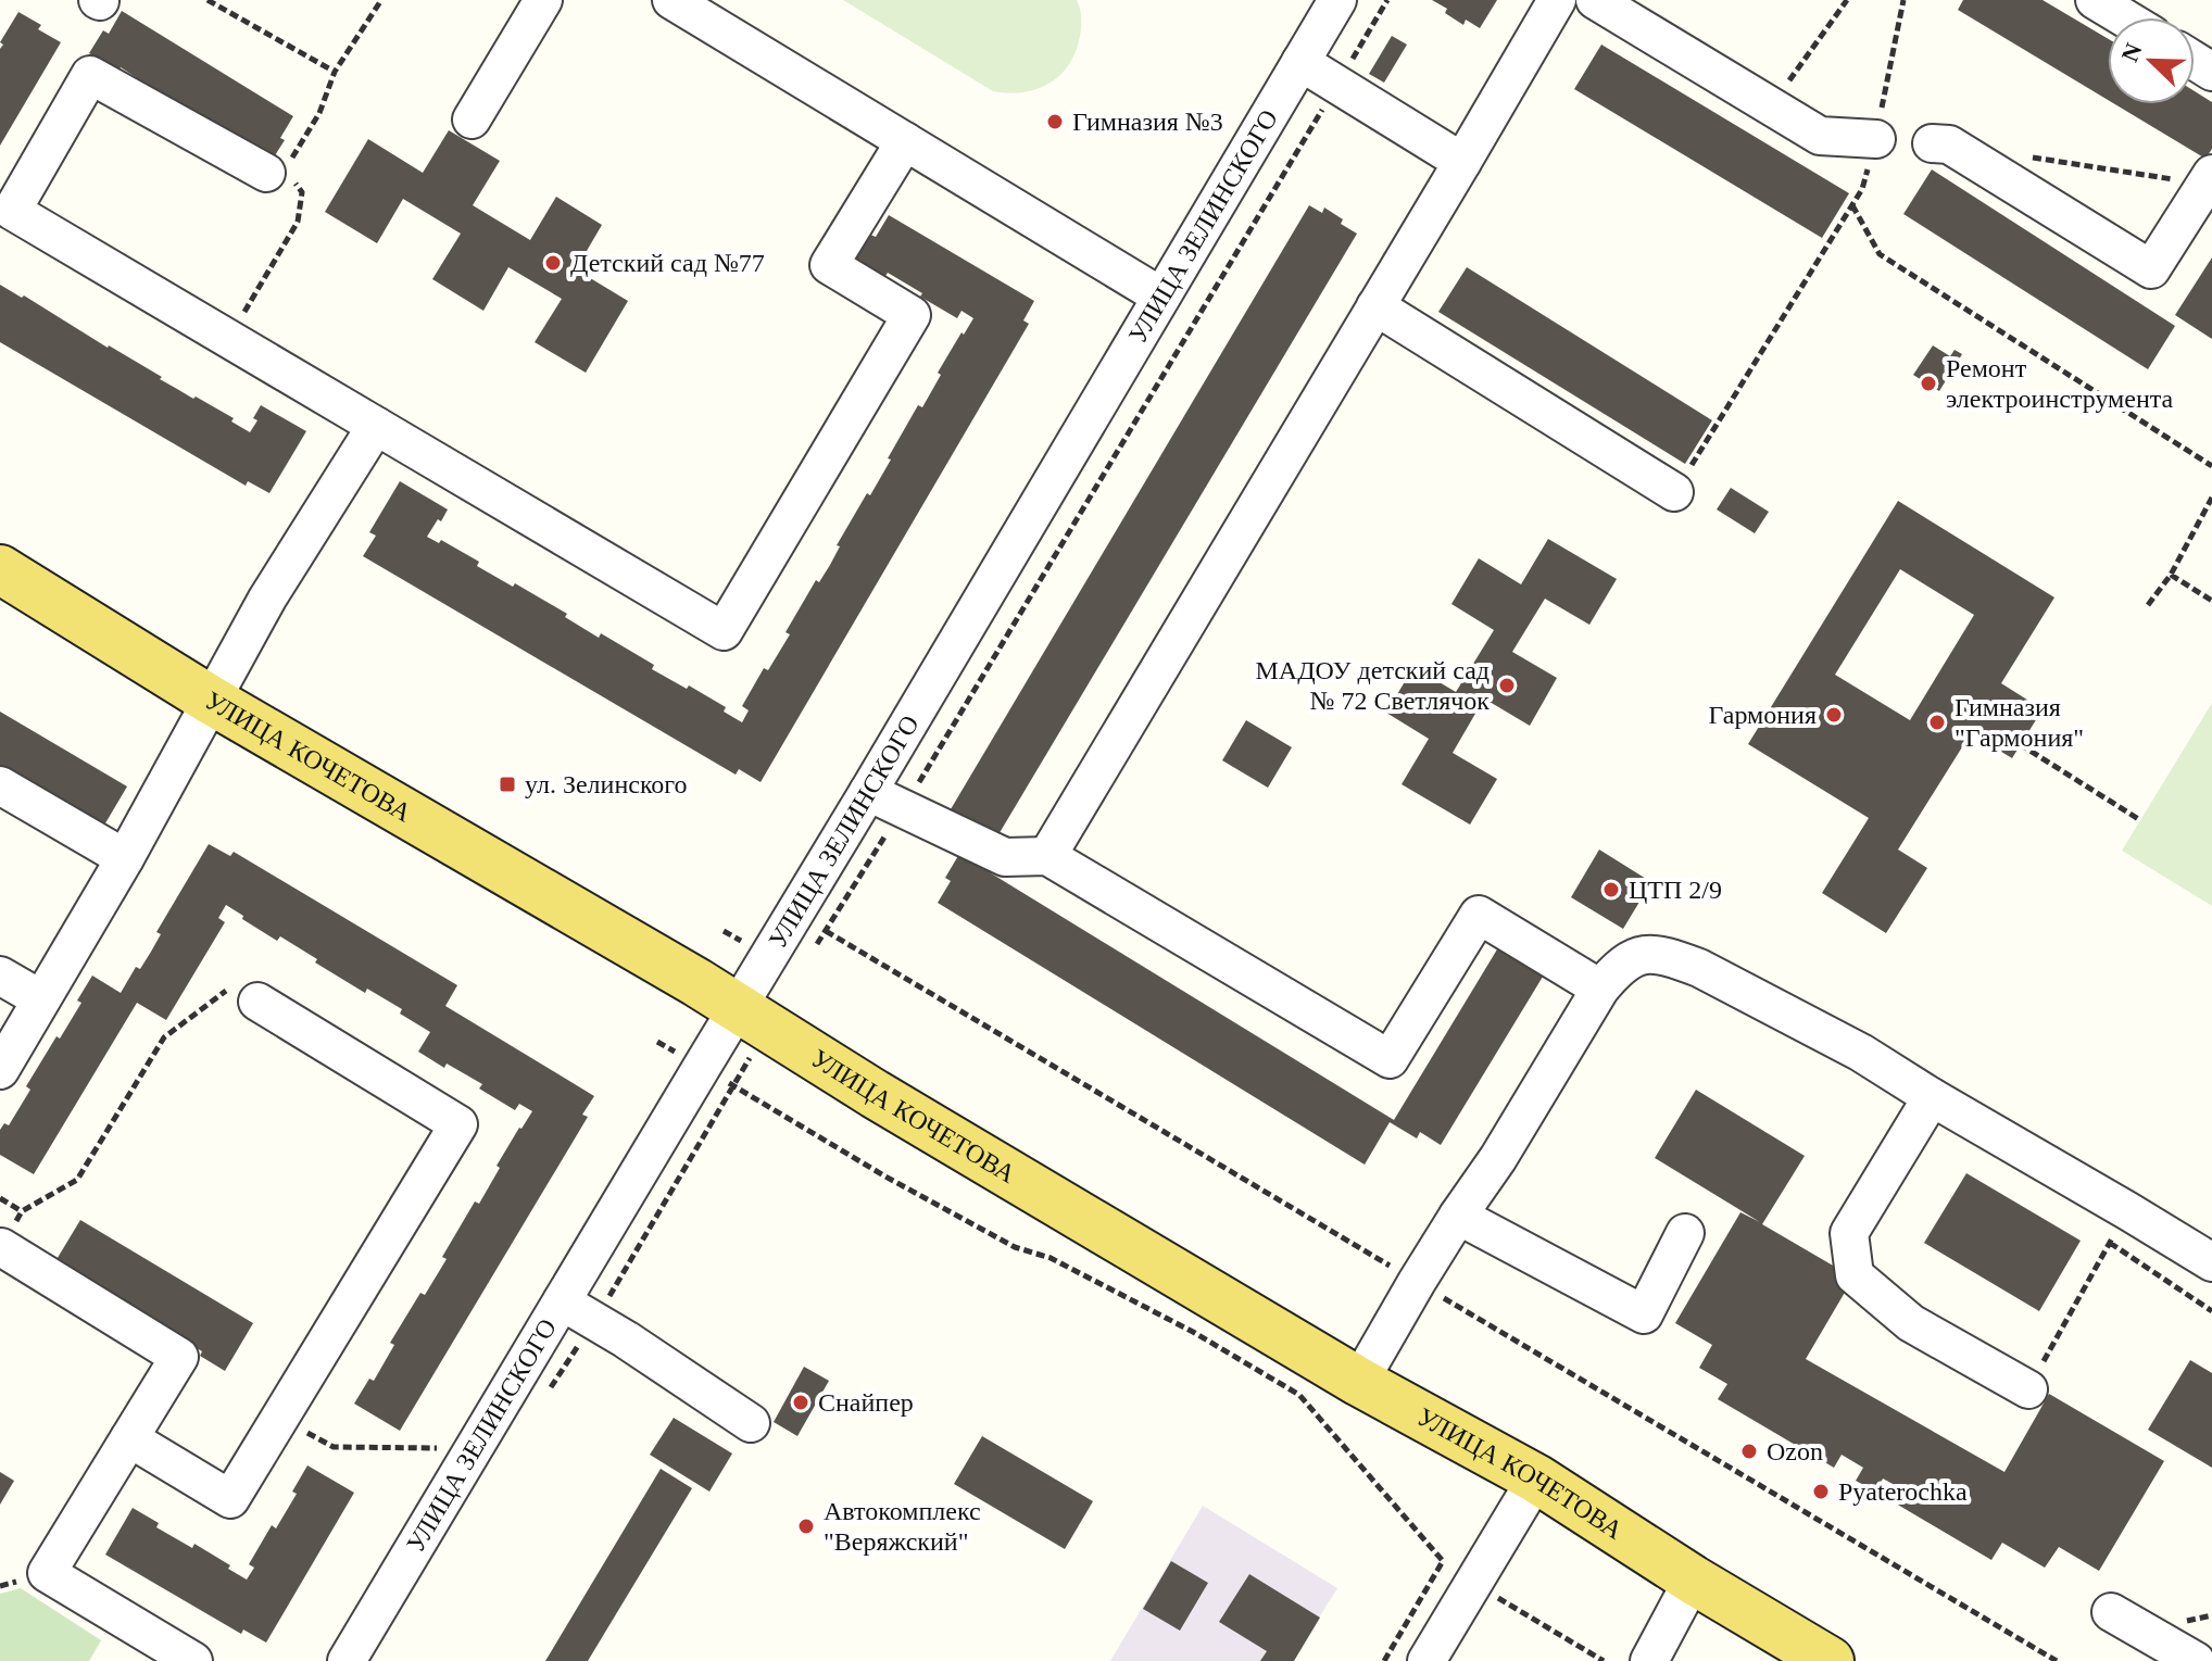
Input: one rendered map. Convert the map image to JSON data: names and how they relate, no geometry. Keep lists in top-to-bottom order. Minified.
{"streets":{"main road":["УЛИЦА КОЧЕТОВА"],"street":["УЛИЦА ЗЕЛИНСКОГО"]},"crossings":[["УЛИЦА ЗЕЛИНСКОГО","УЛИЦА КОЧЕТОВА"]],"places":{"other":["Гимназия №3","Детский сад №77","Ремонт электроинструмента","МАДОУ детский сад № 72 Светлячок","Гармония","Гимназия \"Гармония\"","ЦТП 2/9","Снайпер","Ozon","Pyaterochka","Автокомплекс \"Веряжский\""],"transit":["ул. Зелинского"]},"north":"top left"}
